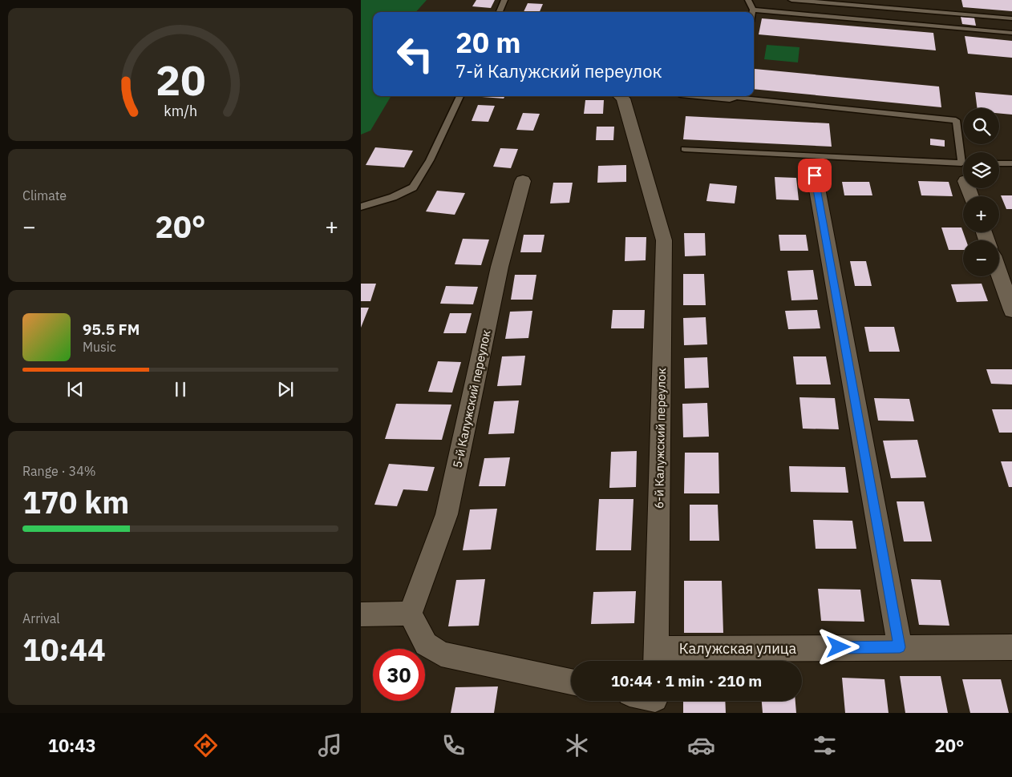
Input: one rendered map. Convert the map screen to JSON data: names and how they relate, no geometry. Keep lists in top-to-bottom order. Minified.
{"streets":{"street":["5-й Калужский переулок","6-й Калужский переулок","Калужская улица"]},"crossings":[["6-й Калужский переулок","Калужская улица"]],"page":{"turn":["20 m","7-й Калужский переулок"],"map_buttons":["+","−"],"tile":["Climate",["Range · 34%","170 km"],["Arrival","10:44"]],"heat":["−","20°","+"],"song":["95.5 FM","Music"],"limit":"30","trip":"10:44 · 1 min · 210 m","tabs":["10:43","20°"],"gauge":["20","km/h"]}}
